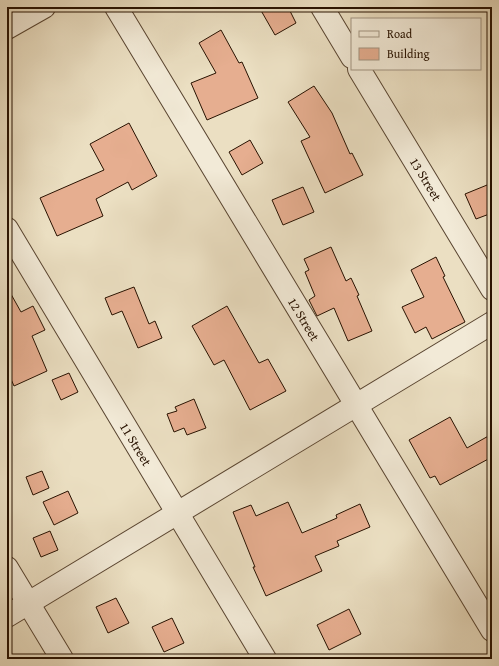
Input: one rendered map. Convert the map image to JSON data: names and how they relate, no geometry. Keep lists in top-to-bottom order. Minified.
{"streets":{"street":["13 Street","12 Street","11 Street"]},"legend":["Road","Building"]}
